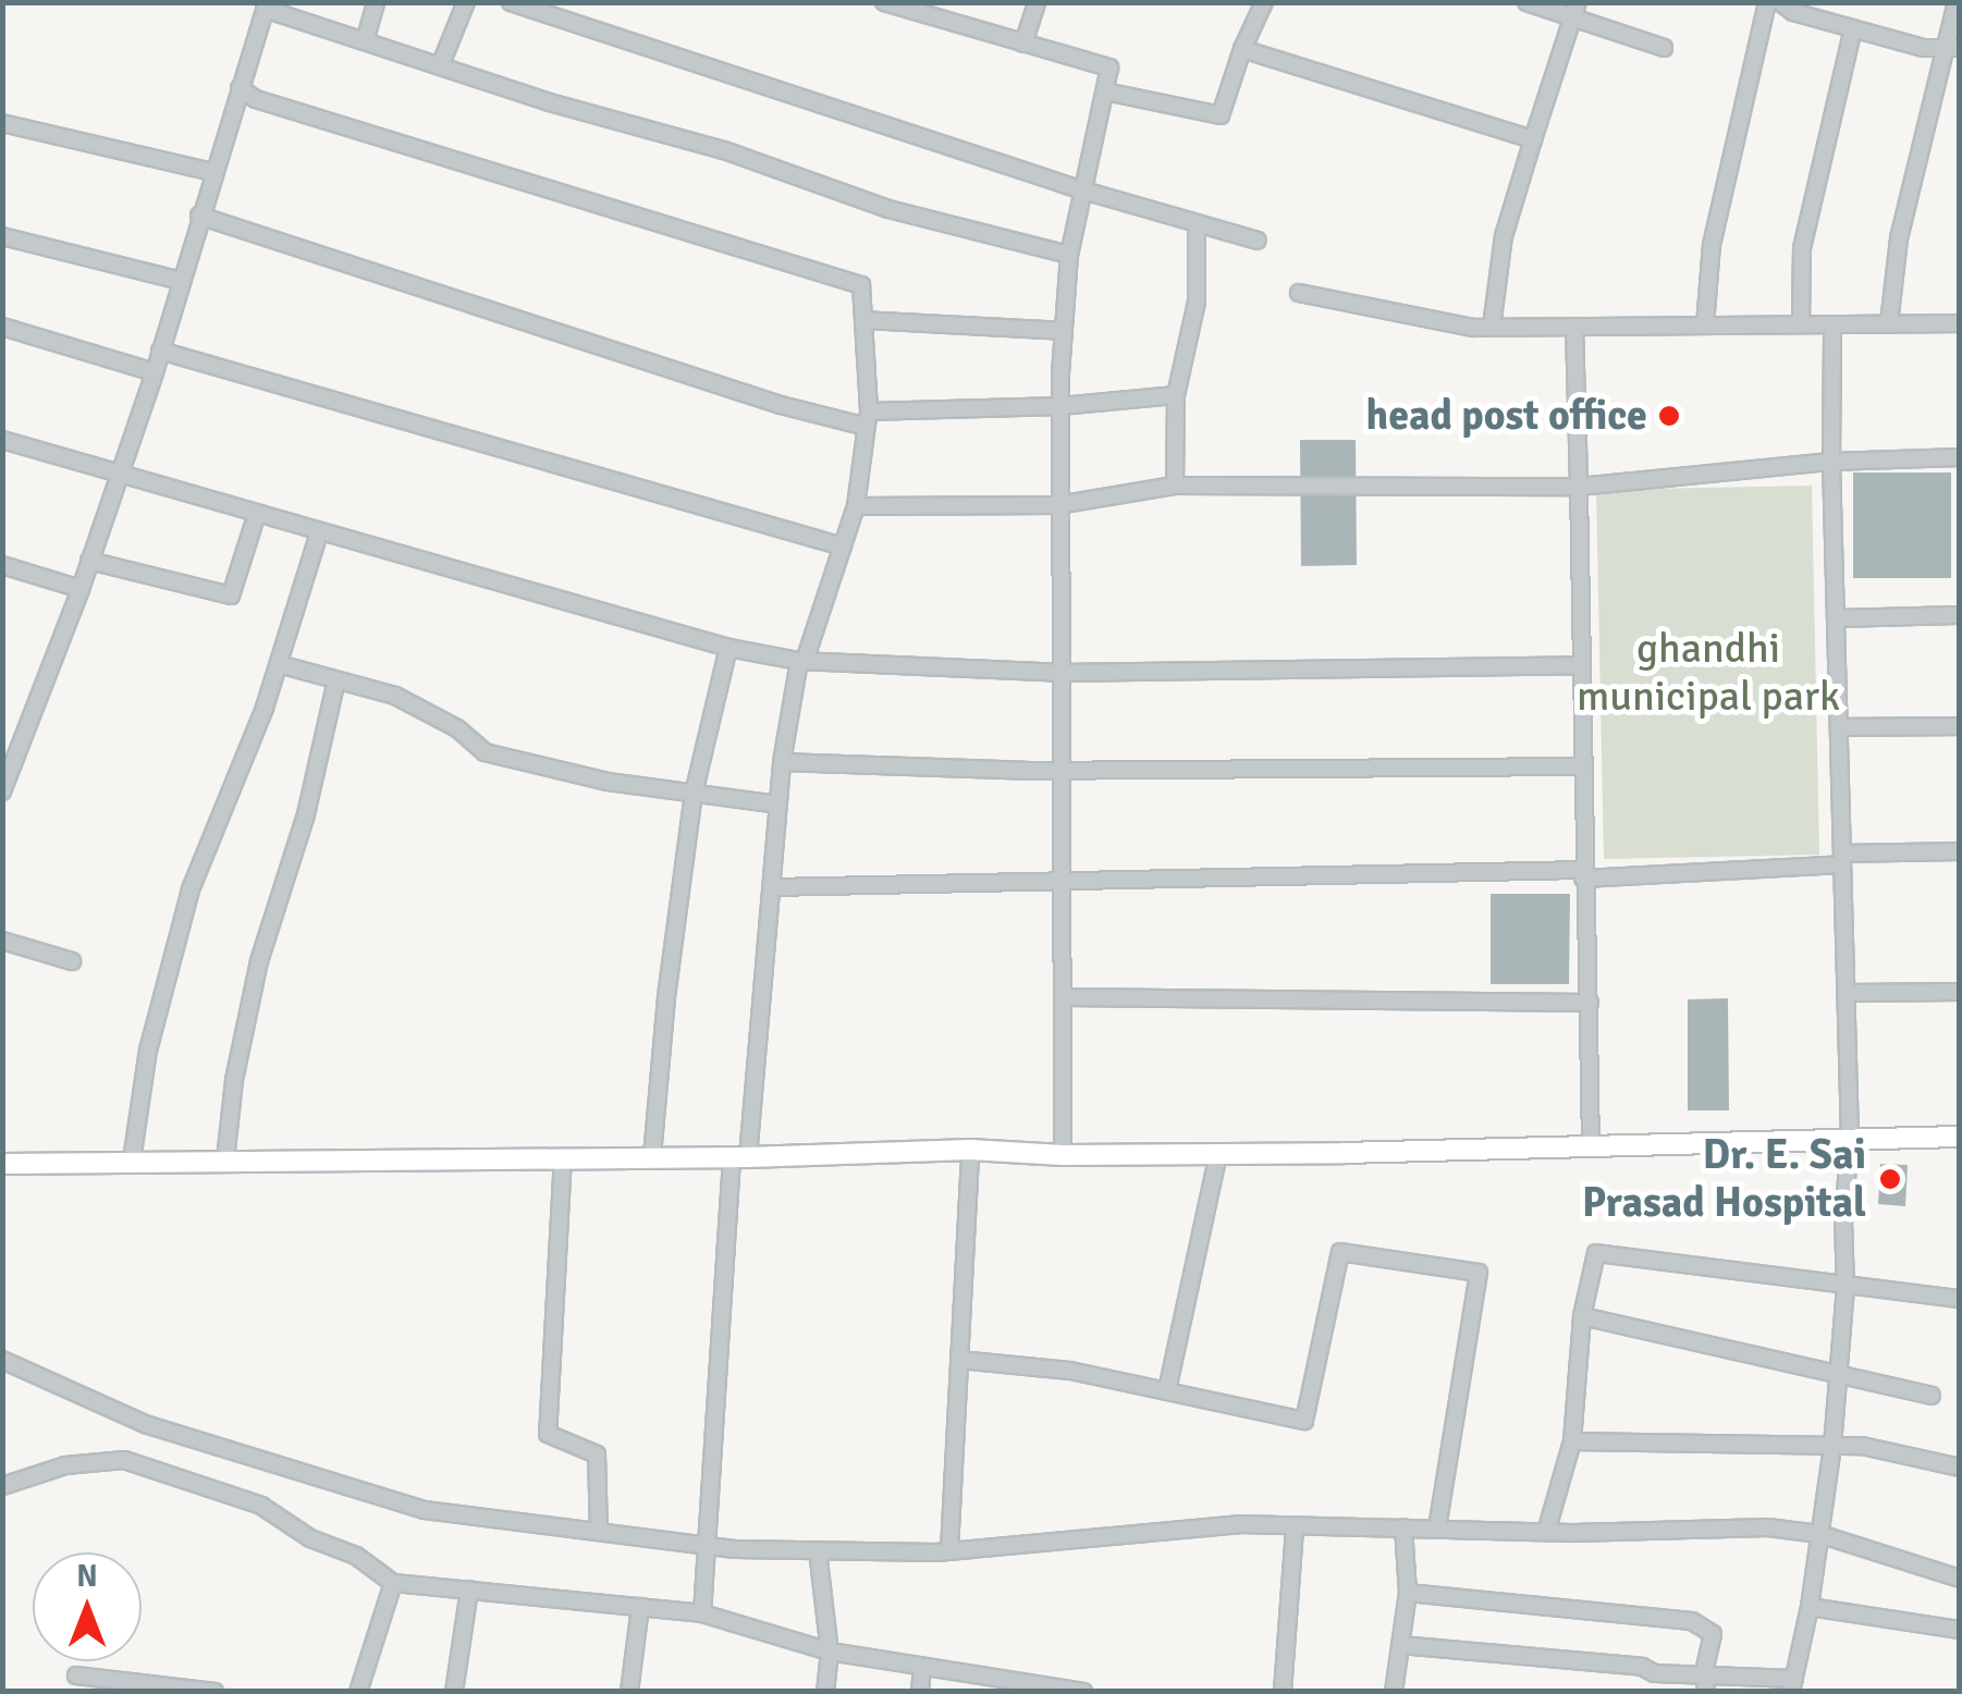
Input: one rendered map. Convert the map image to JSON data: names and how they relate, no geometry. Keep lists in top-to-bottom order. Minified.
{"parks":["ghandhi municipal park"],"places":["head post office","Dr. E. Sai Prasad Hospital"],"north":"top"}
